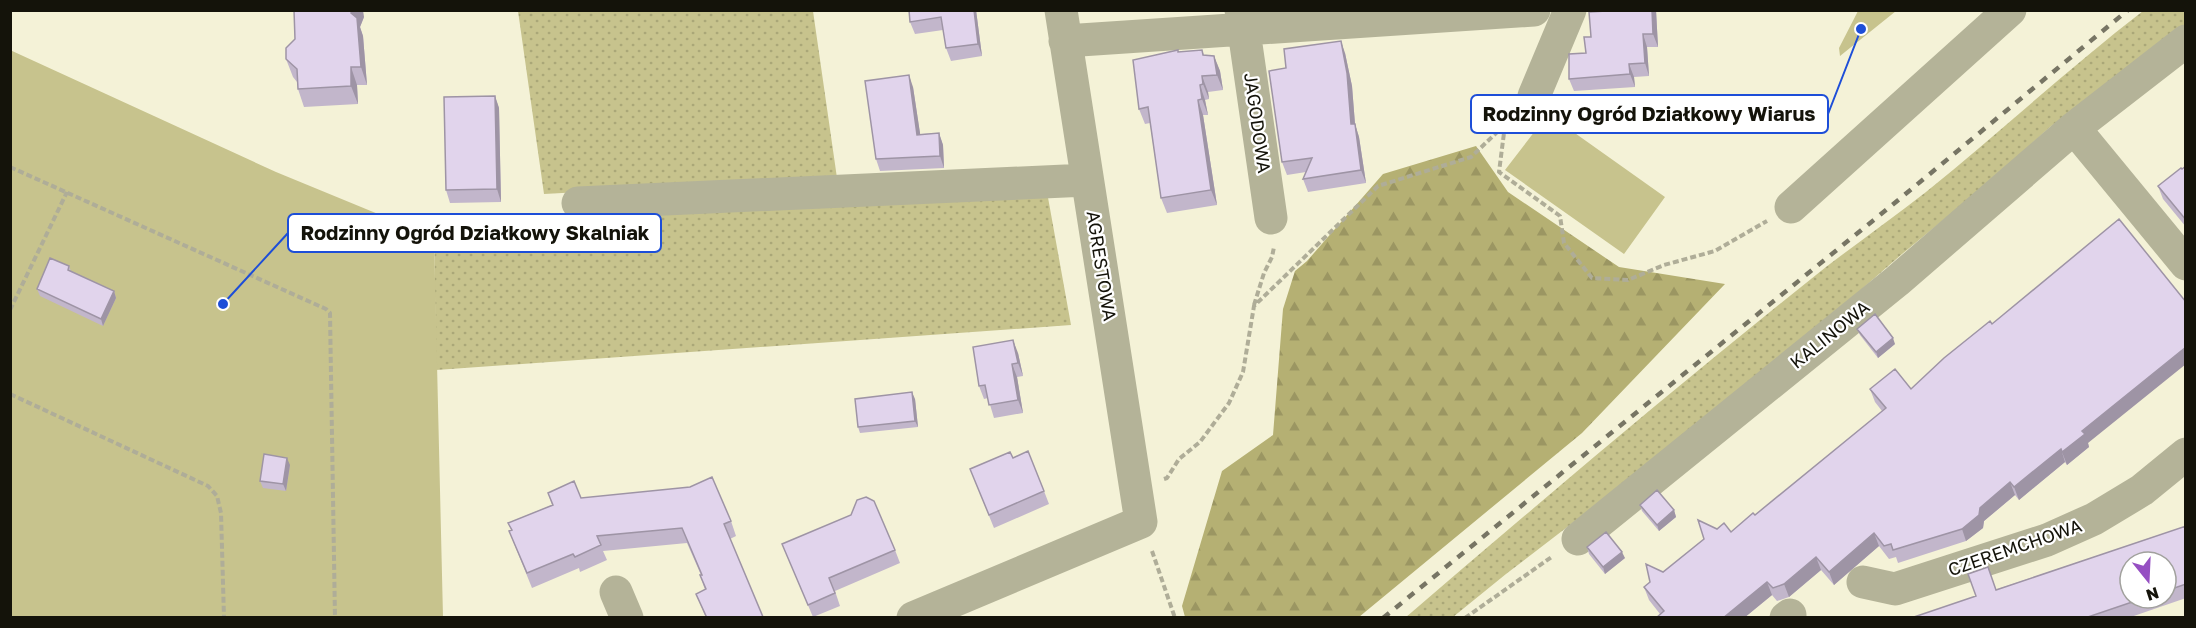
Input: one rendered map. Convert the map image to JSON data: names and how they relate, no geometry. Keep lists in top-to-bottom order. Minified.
{"streets":{"street":["JAGODOWA","AGRESTOWA","KALINOWA","CZEREMCHOWA"]},"places":["Rodzinny Ogród Działkowy Wiarus","Rodzinny Ogród Działkowy Skalniak"],"north":"bottom"}
